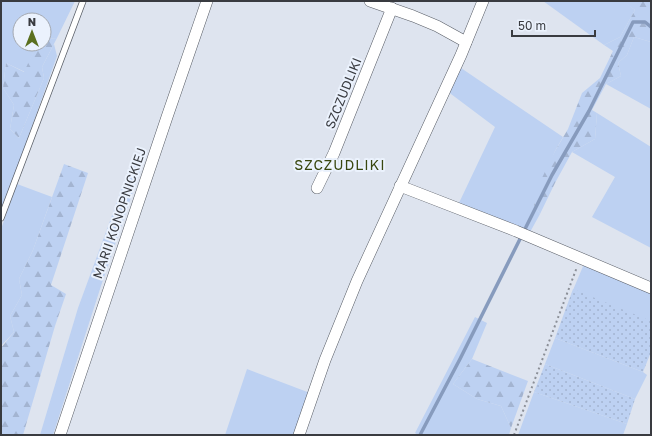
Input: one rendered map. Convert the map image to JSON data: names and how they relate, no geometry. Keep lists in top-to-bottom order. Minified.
{"streets":{"street":["SZCZUDLIKI","MARII KONOPNICKIEJ"]},"districts":["SZCZUDLIKI"],"scale_bar":"50 m","north":"top"}
